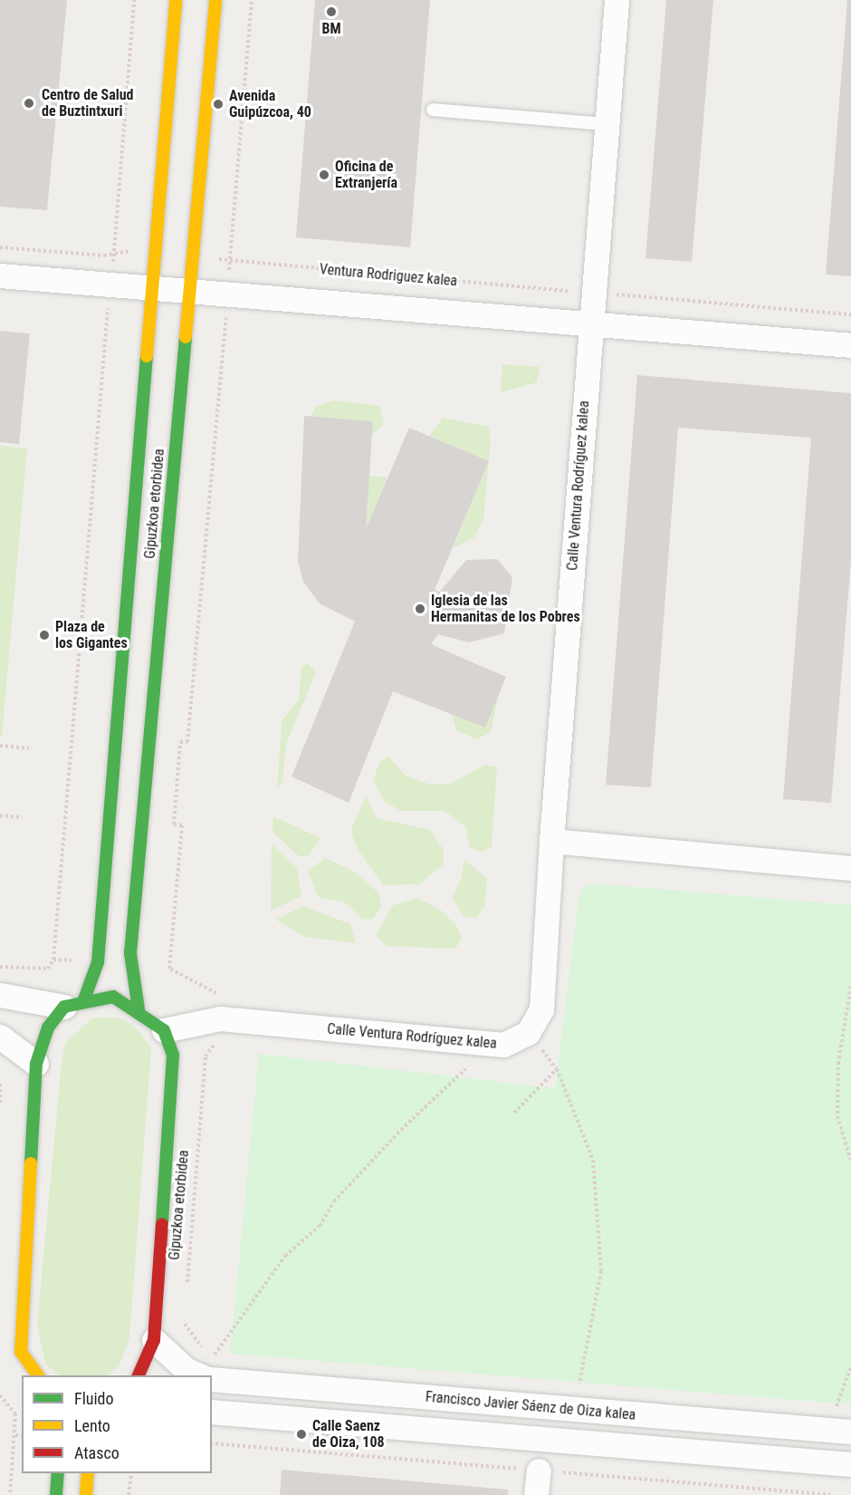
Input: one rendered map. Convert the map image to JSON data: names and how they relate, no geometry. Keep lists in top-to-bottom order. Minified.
{"streets":{"main road":["Gipuzkoa etorbidea"],"street":["Calle Ventura Rodríguez kalea","Francisco Javier Sáenz de Oiza kalea"],"path":["Ventura Rodriguez kalea"]},"places":["BM","Centro de Salud de Buztintxuri","Avenida Guipúzcoa, 40","Oficina de Extranjería","Iglesia de las Hermanitas de los Pobres","Plaza de los Gigantes","Calle Saenz de Oiza, 108"],"legend":["Fluido","Lento","Atasco"]}
